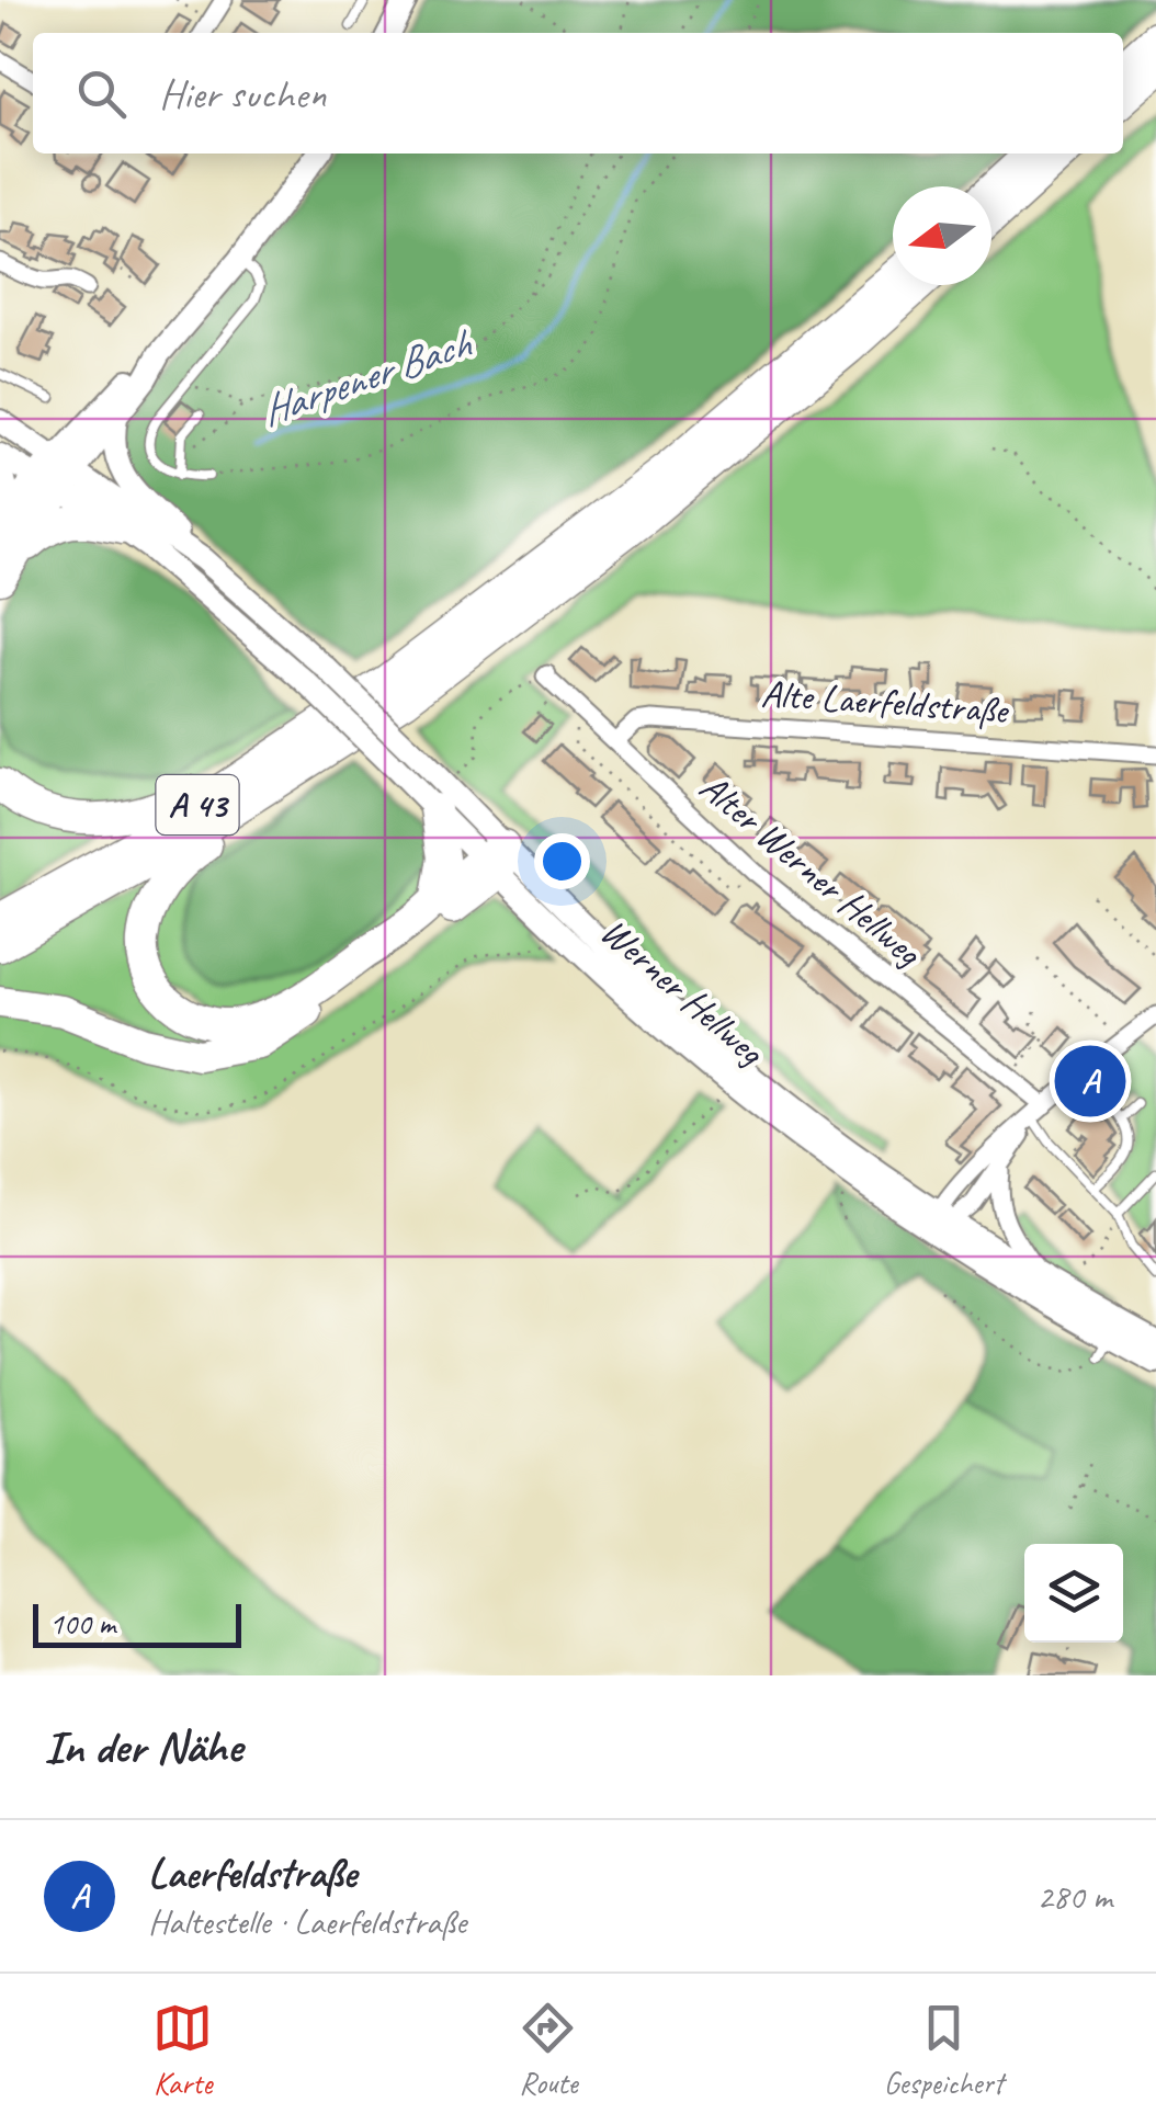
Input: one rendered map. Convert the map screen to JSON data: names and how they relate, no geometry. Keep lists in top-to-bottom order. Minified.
{"streets":{"highway":["A 43"],"main road":["Werner Hellweg"],"street":["Alte Laerfeldstraße","Alter Werner Hellweg"]},"crossings":[["Alte Laerfeldstraße","Alter Werner Hellweg"]],"water":["Harpener Bach"],"scale_bar":"100 m","north":"left","page":{"search":"Hier suchen","pins":"A","scale":"100 m","heading":"In der Nähe","list":[{"mark":"A","name":"Laerfeldstraße","note":"Haltestelle · Laerfeldstraße","value":"280 m"}],"nav":["Karte","Route","Gespeichert"]}}
